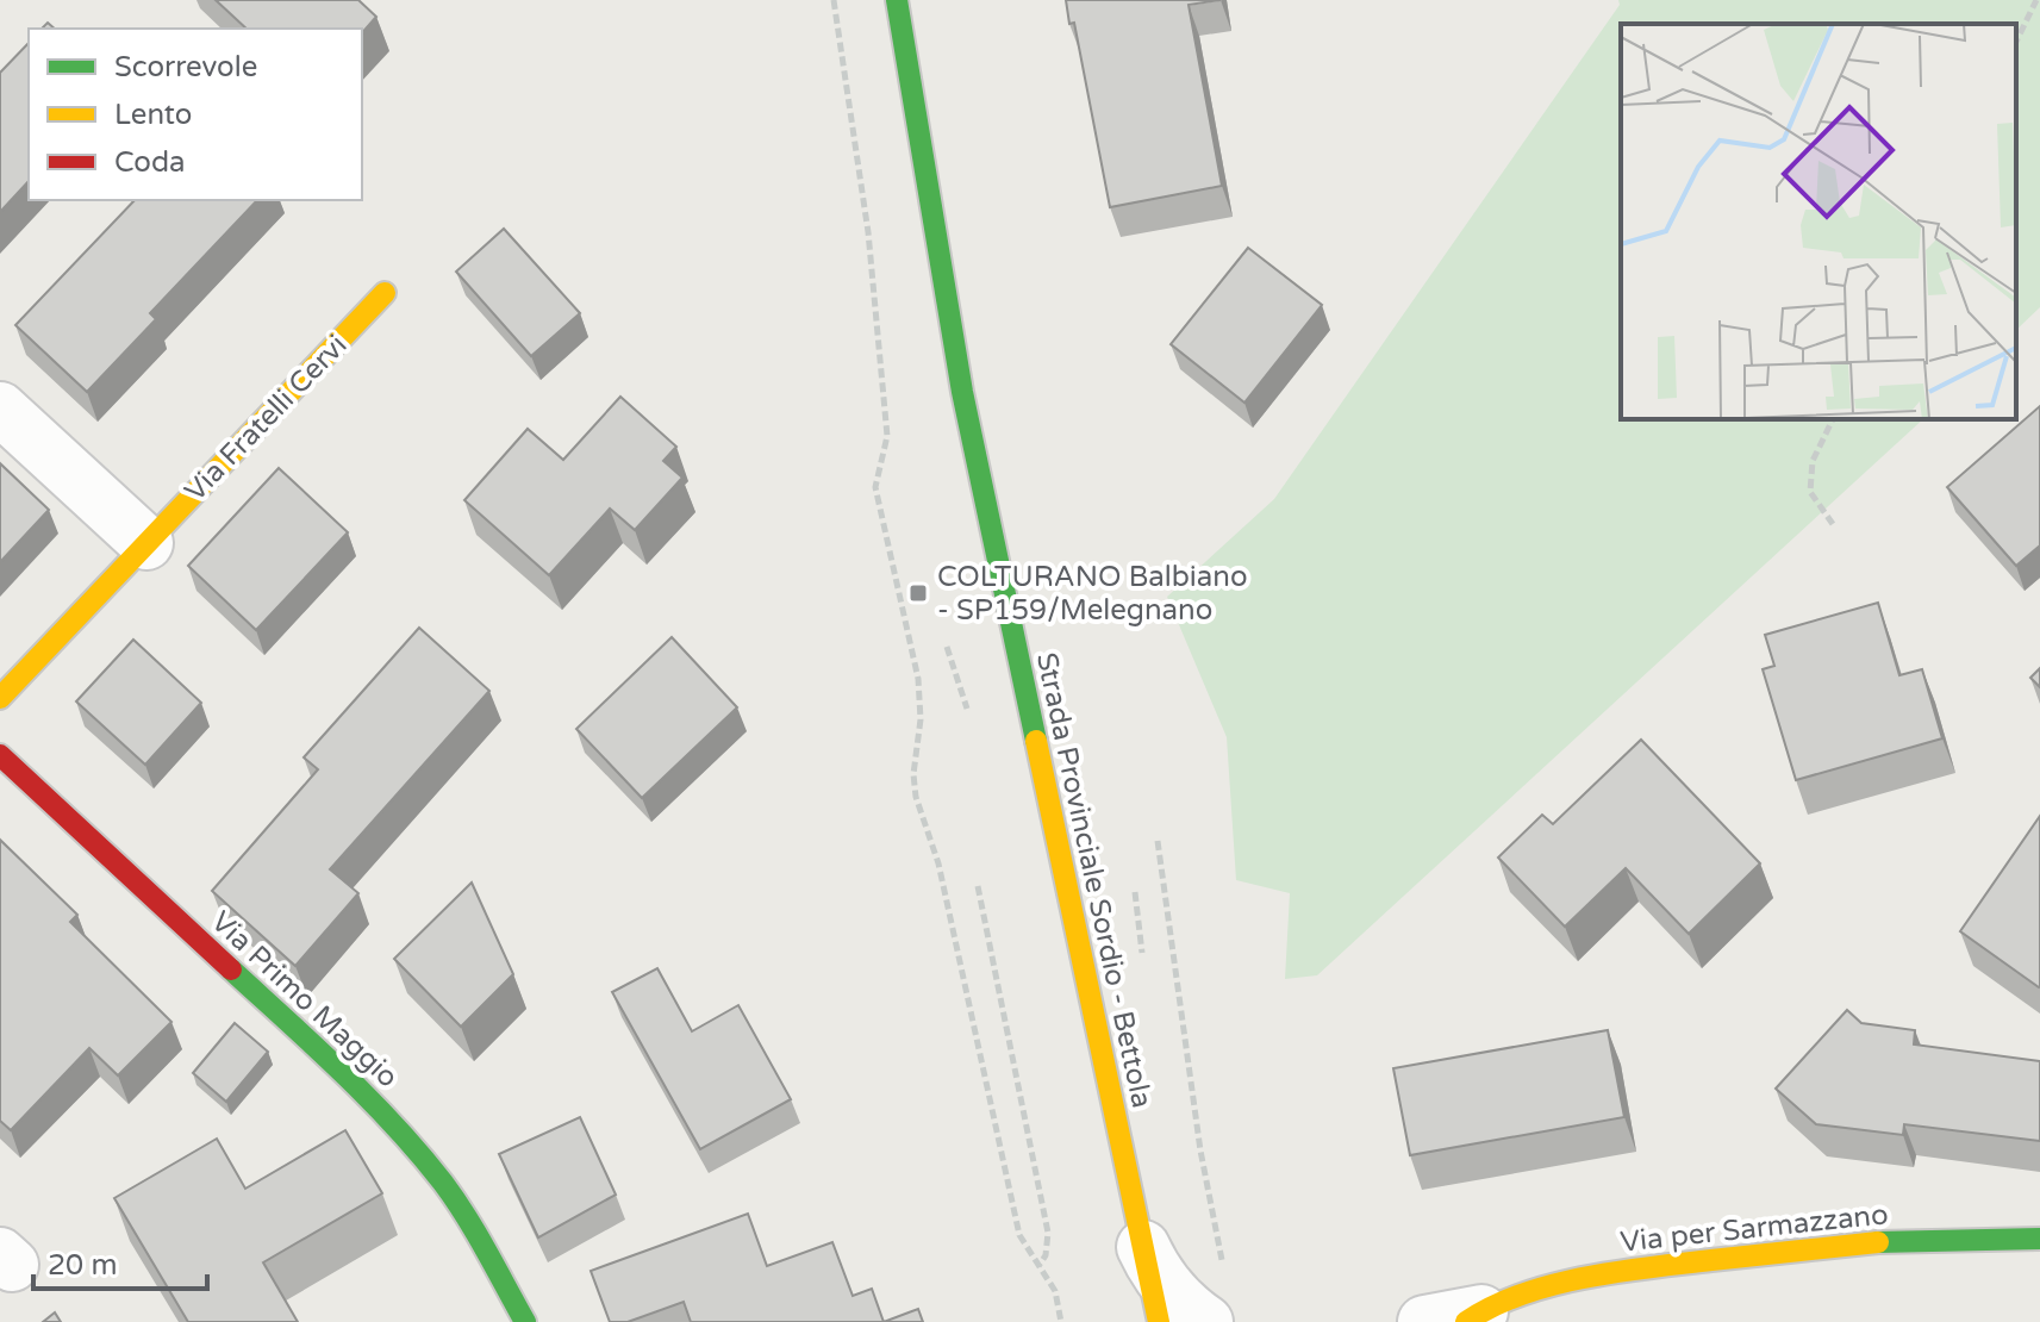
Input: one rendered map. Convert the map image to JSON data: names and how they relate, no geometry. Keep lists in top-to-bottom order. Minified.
{"streets":{"street":["Via Fratelli Cervi","Strada Provinciale Sordio - Bettola","Via Primo Maggio","Via per Sarmazzano"]},"places":{"transit":["COLTURANO Balbiano - SP159/Melegnano"]},"legend":["Scorrevole","Lento","Coda"],"scale_bar":"20 m"}
